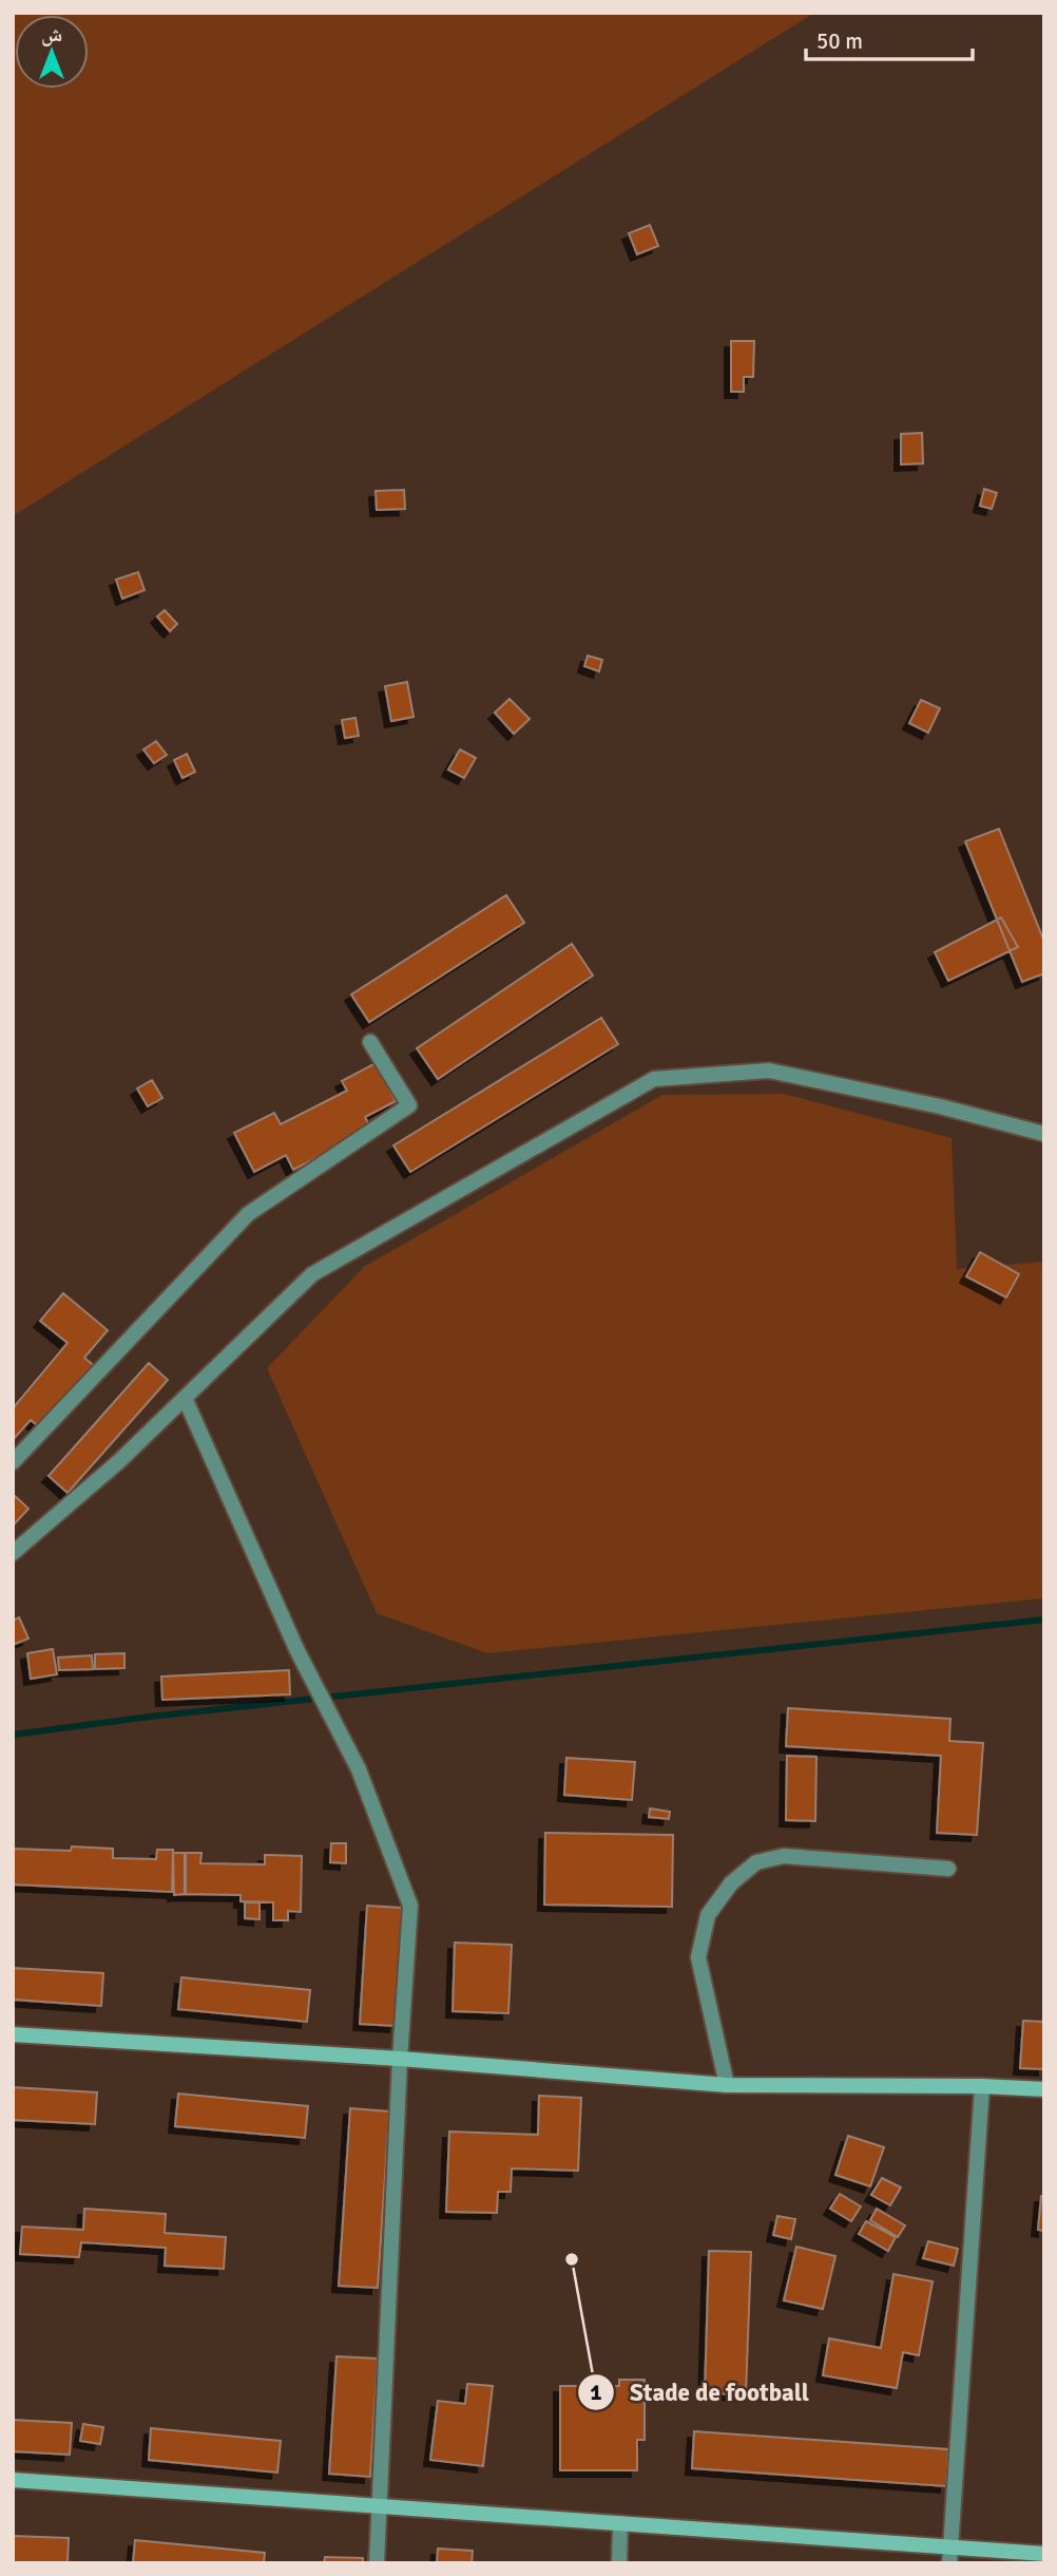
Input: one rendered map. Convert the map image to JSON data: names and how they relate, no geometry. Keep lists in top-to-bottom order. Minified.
{"places":["Stade de football"],"scale_bar":"50 m","north":"top"}
